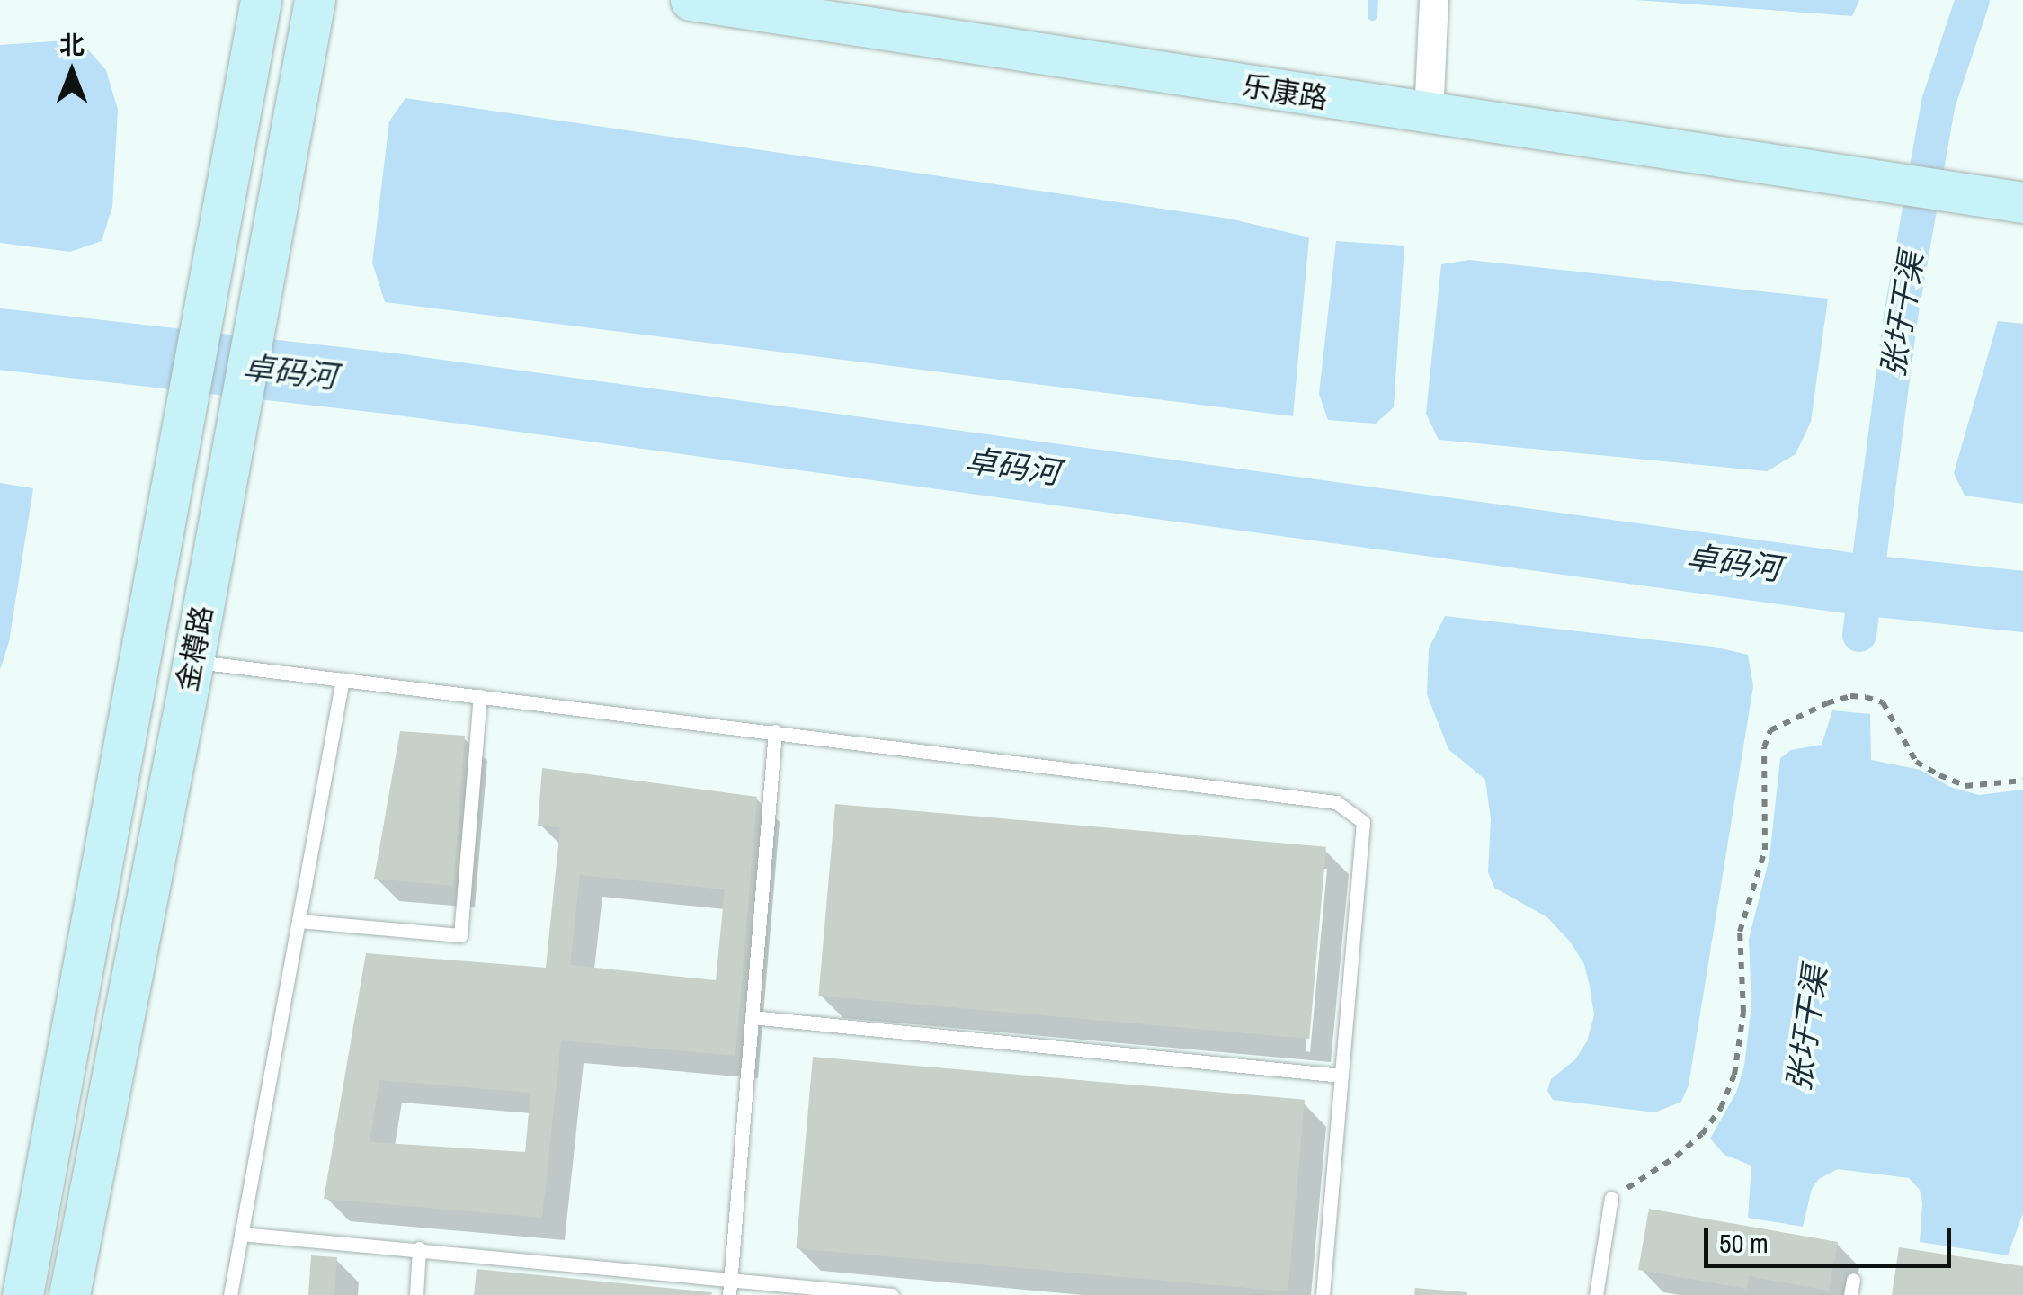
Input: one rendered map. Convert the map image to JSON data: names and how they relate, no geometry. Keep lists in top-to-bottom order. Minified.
{"streets":{"main road":["乐康路","金樽路"]},"water":["张圩干渠","卓码河"],"scale_bar":"50 m","north":"top"}
